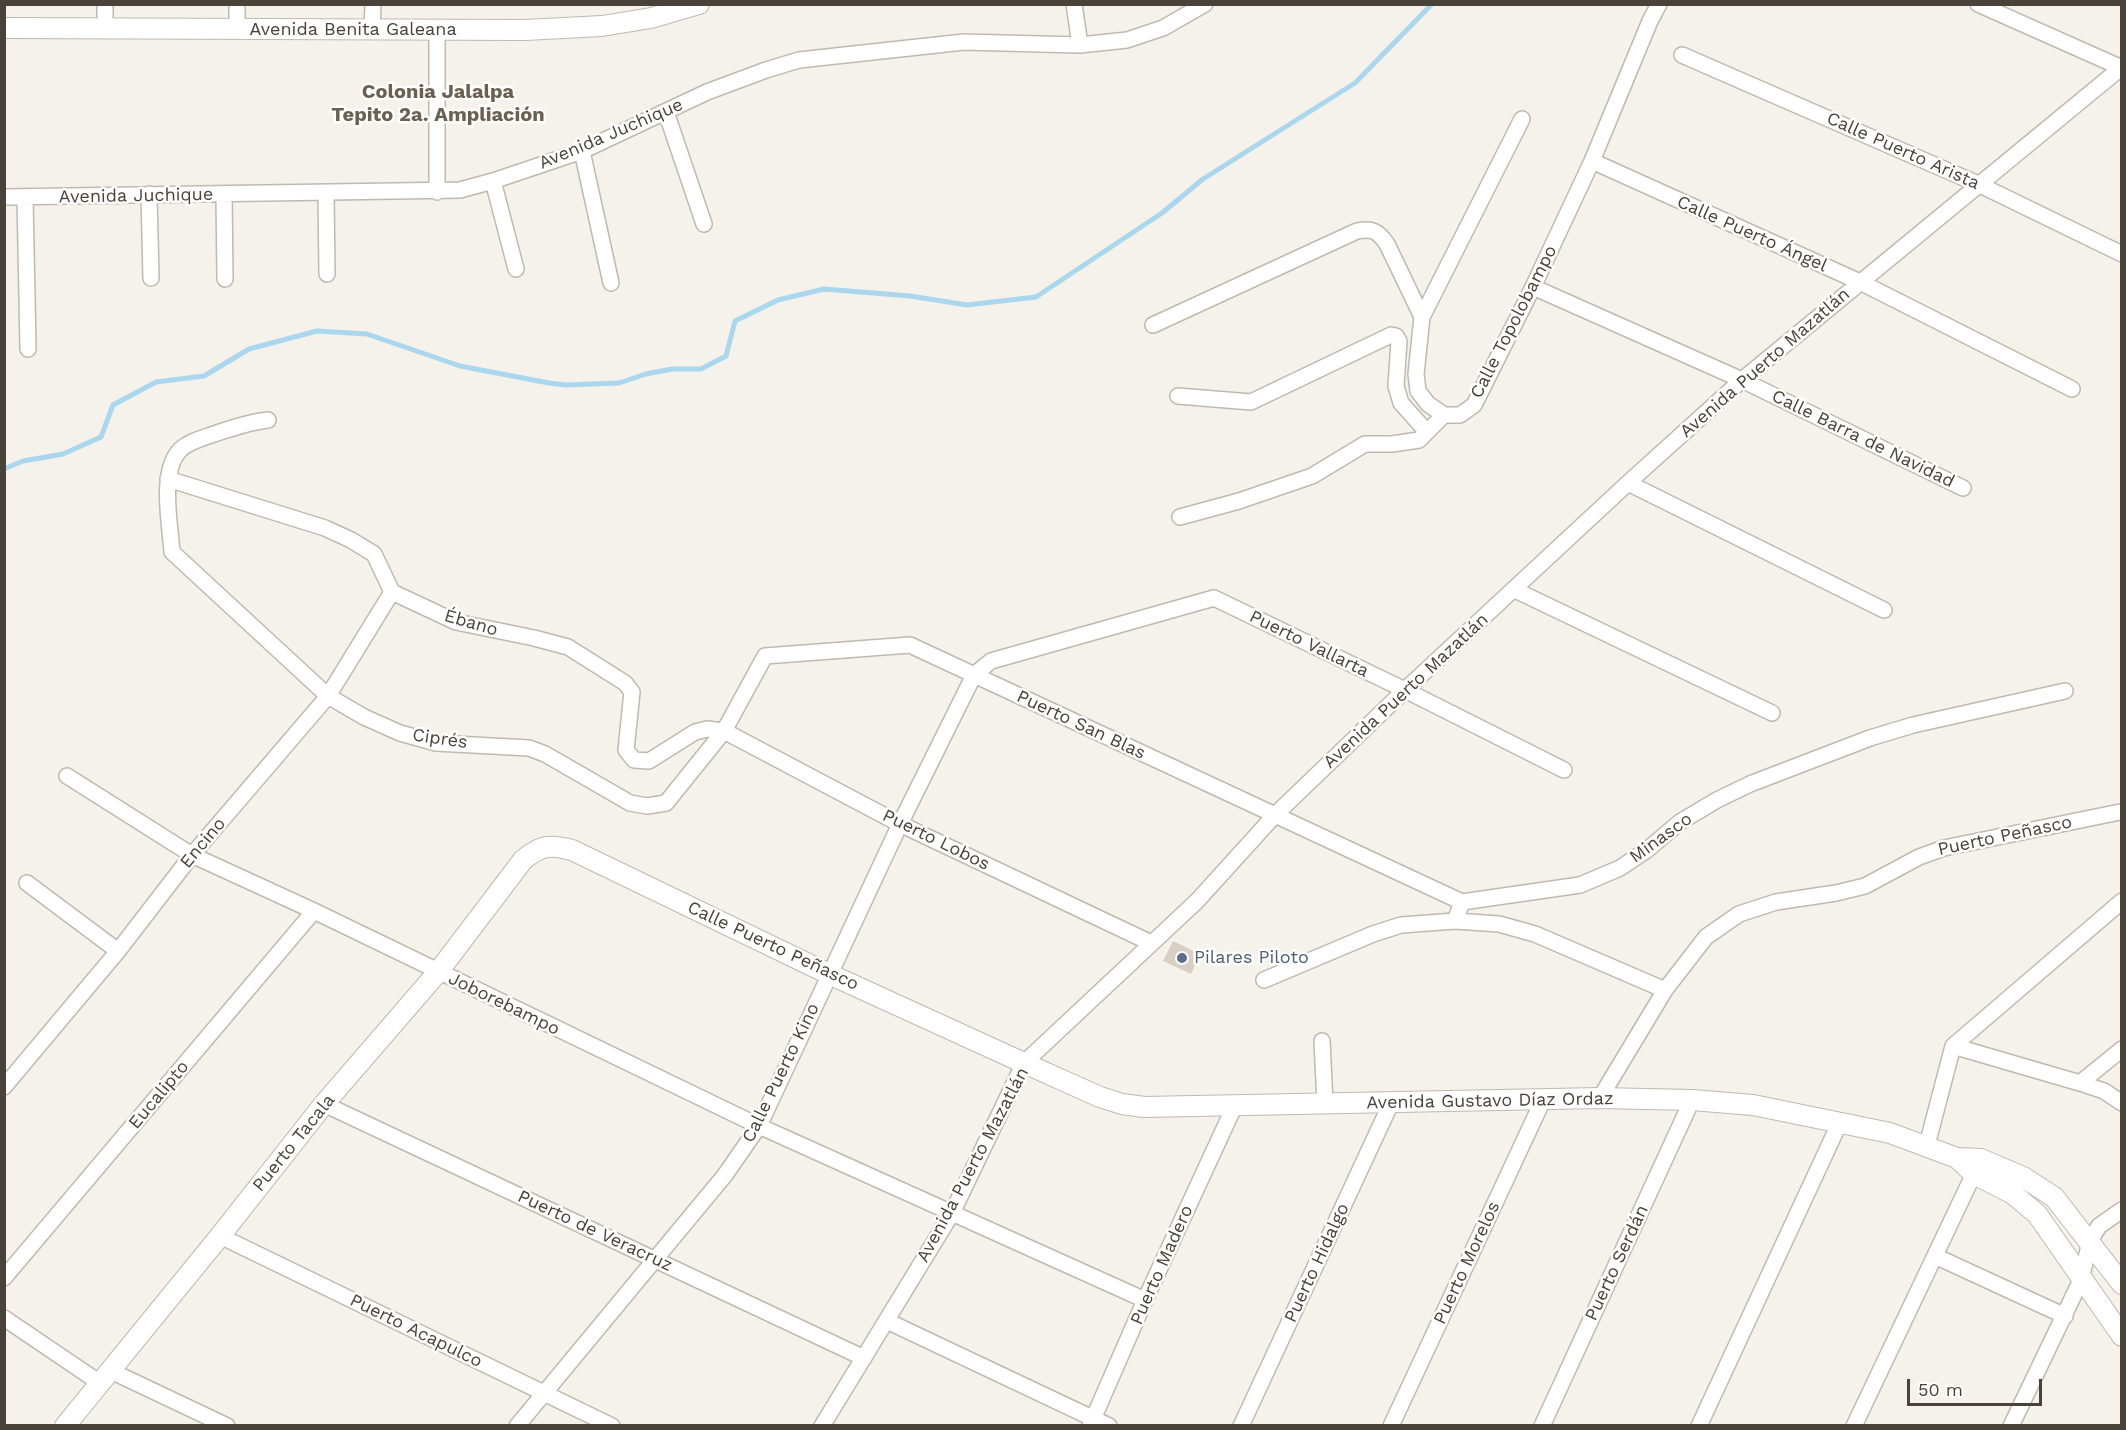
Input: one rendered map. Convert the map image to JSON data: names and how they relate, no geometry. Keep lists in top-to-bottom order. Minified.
{"streets":{"street":["Avenida Benita Galeana","Avenida Juchique","Calle Puerto Arista","Calle Puerto Ángel","Calle Topolobampo","Avenida Puerto Mazatlán","Calle Barra de Navidad","Ébano","Puerto Vallarta","Puerto San Blas","Ciprés","Puerto Peñasco","Minasco","Puerto Lobos","Encino","Calle Puerto Peñasco","Joborebampo","Calle Puerto Kino","Eucalipto","Avenida Gustavo Díaz Ordaz","Puerto Tacala","Puerto de Veracruz","Puerto Hidalgo","Puerto Morelos","Puerto Serdán","Puerto Madero","Puerto Acapulco"]},"crossings":[["Calle Puerto Arista","Avenida Puerto Mazatlán"],["Calle Puerto Ángel","Calle Topolobampo"],["Calle Puerto Ángel","Avenida Puerto Mazatlán"],["Calle Topolobampo","Calle Barra de Navidad"],["Avenida Puerto Mazatlán","Calle Barra de Navidad"],["Avenida Puerto Mazatlán","Puerto Vallarta"],["Avenida Puerto Mazatlán","Puerto San Blas"],["Avenida Puerto Mazatlán","Puerto Lobos"],["Avenida Puerto Mazatlán","Calle Puerto Peñasco"],["Avenida Puerto Mazatlán","Joborebampo"],["Avenida Puerto Mazatlán","Avenida Gustavo Díaz Ordaz"],["Avenida Puerto Mazatlán","Puerto de Veracruz"],["Ébano","Puerto San Blas"],["Ébano","Ciprés"],["Ébano","Puerto Lobos"],["Ébano","Encino"],["Puerto Vallarta","Puerto San Blas"],["Puerto Vallarta","Calle Puerto Kino"],["Puerto San Blas","Ciprés"],["Puerto San Blas","Minasco"],["Puerto San Blas","Puerto Lobos"],["Puerto San Blas","Calle Puerto Kino"],["Ciprés","Puerto Lobos"],["Ciprés","Encino"],["Puerto Peñasco","Avenida Gustavo Díaz Ordaz"],["Puerto Lobos","Calle Puerto Kino"],["Encino","Joborebampo"],["Calle Puerto Peñasco","Calle Puerto Kino"],["Calle Puerto Peñasco","Avenida Gustavo Díaz Ordaz"],["Calle Puerto Peñasco","Puerto Tacala"],["Joborebampo","Calle Puerto Kino"],["Joborebampo","Eucalipto"],["Joborebampo","Puerto Tacala"],["Joborebampo","Puerto Madero"],["Calle Puerto Kino","Puerto de Veracruz"],["Calle Puerto Kino","Puerto Acapulco"],["Avenida Gustavo Díaz Ordaz","Puerto Hidalgo"],["Avenida Gustavo Díaz Ordaz","Puerto Morelos"],["Avenida Gustavo Díaz Ordaz","Puerto Serdán"],["Avenida Gustavo Díaz Ordaz","Puerto Madero"],["Puerto Tacala","Puerto de Veracruz"],["Puerto Tacala","Puerto Acapulco"]],"districts":["Colonia Jalalpa Tepito 2a. Ampliación"],"places":["Pilares Piloto"],"scale_bar":"50 m"}
